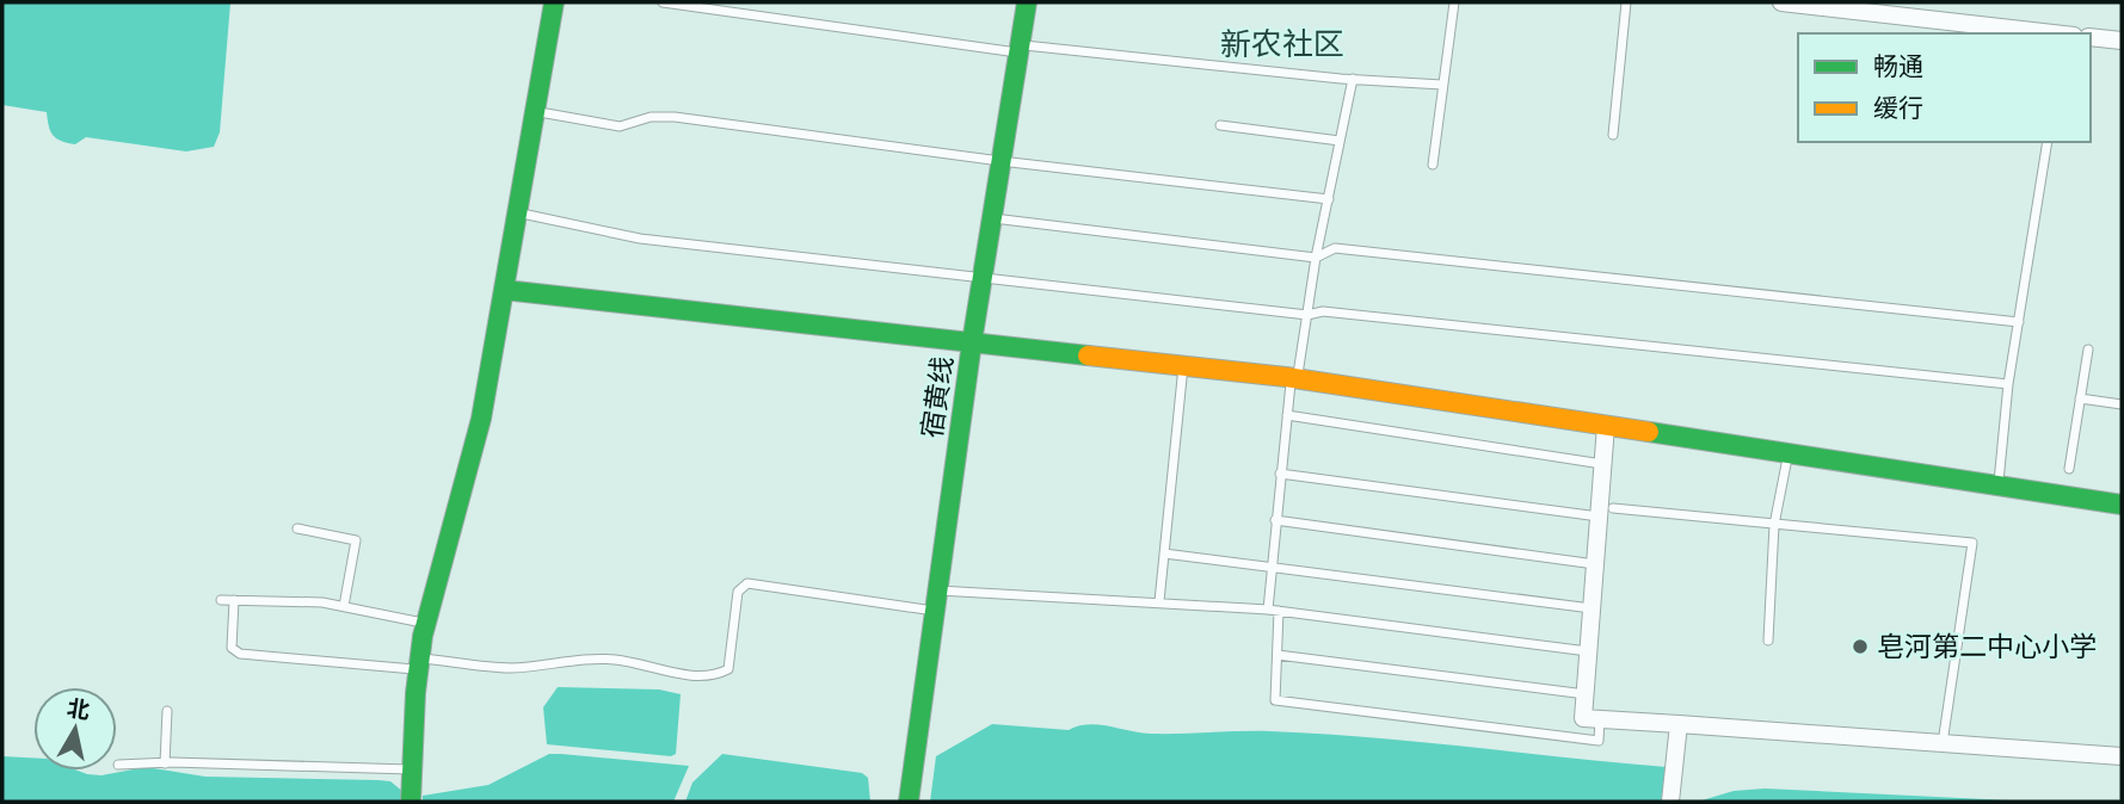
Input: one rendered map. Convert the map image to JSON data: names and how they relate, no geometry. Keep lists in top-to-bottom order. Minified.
{"streets":{"street":["宿黄线"]},"districts":["新农社区"],"places":["皂河第二中心小学"],"legend":["畅通","缓行"],"north":"top"}
